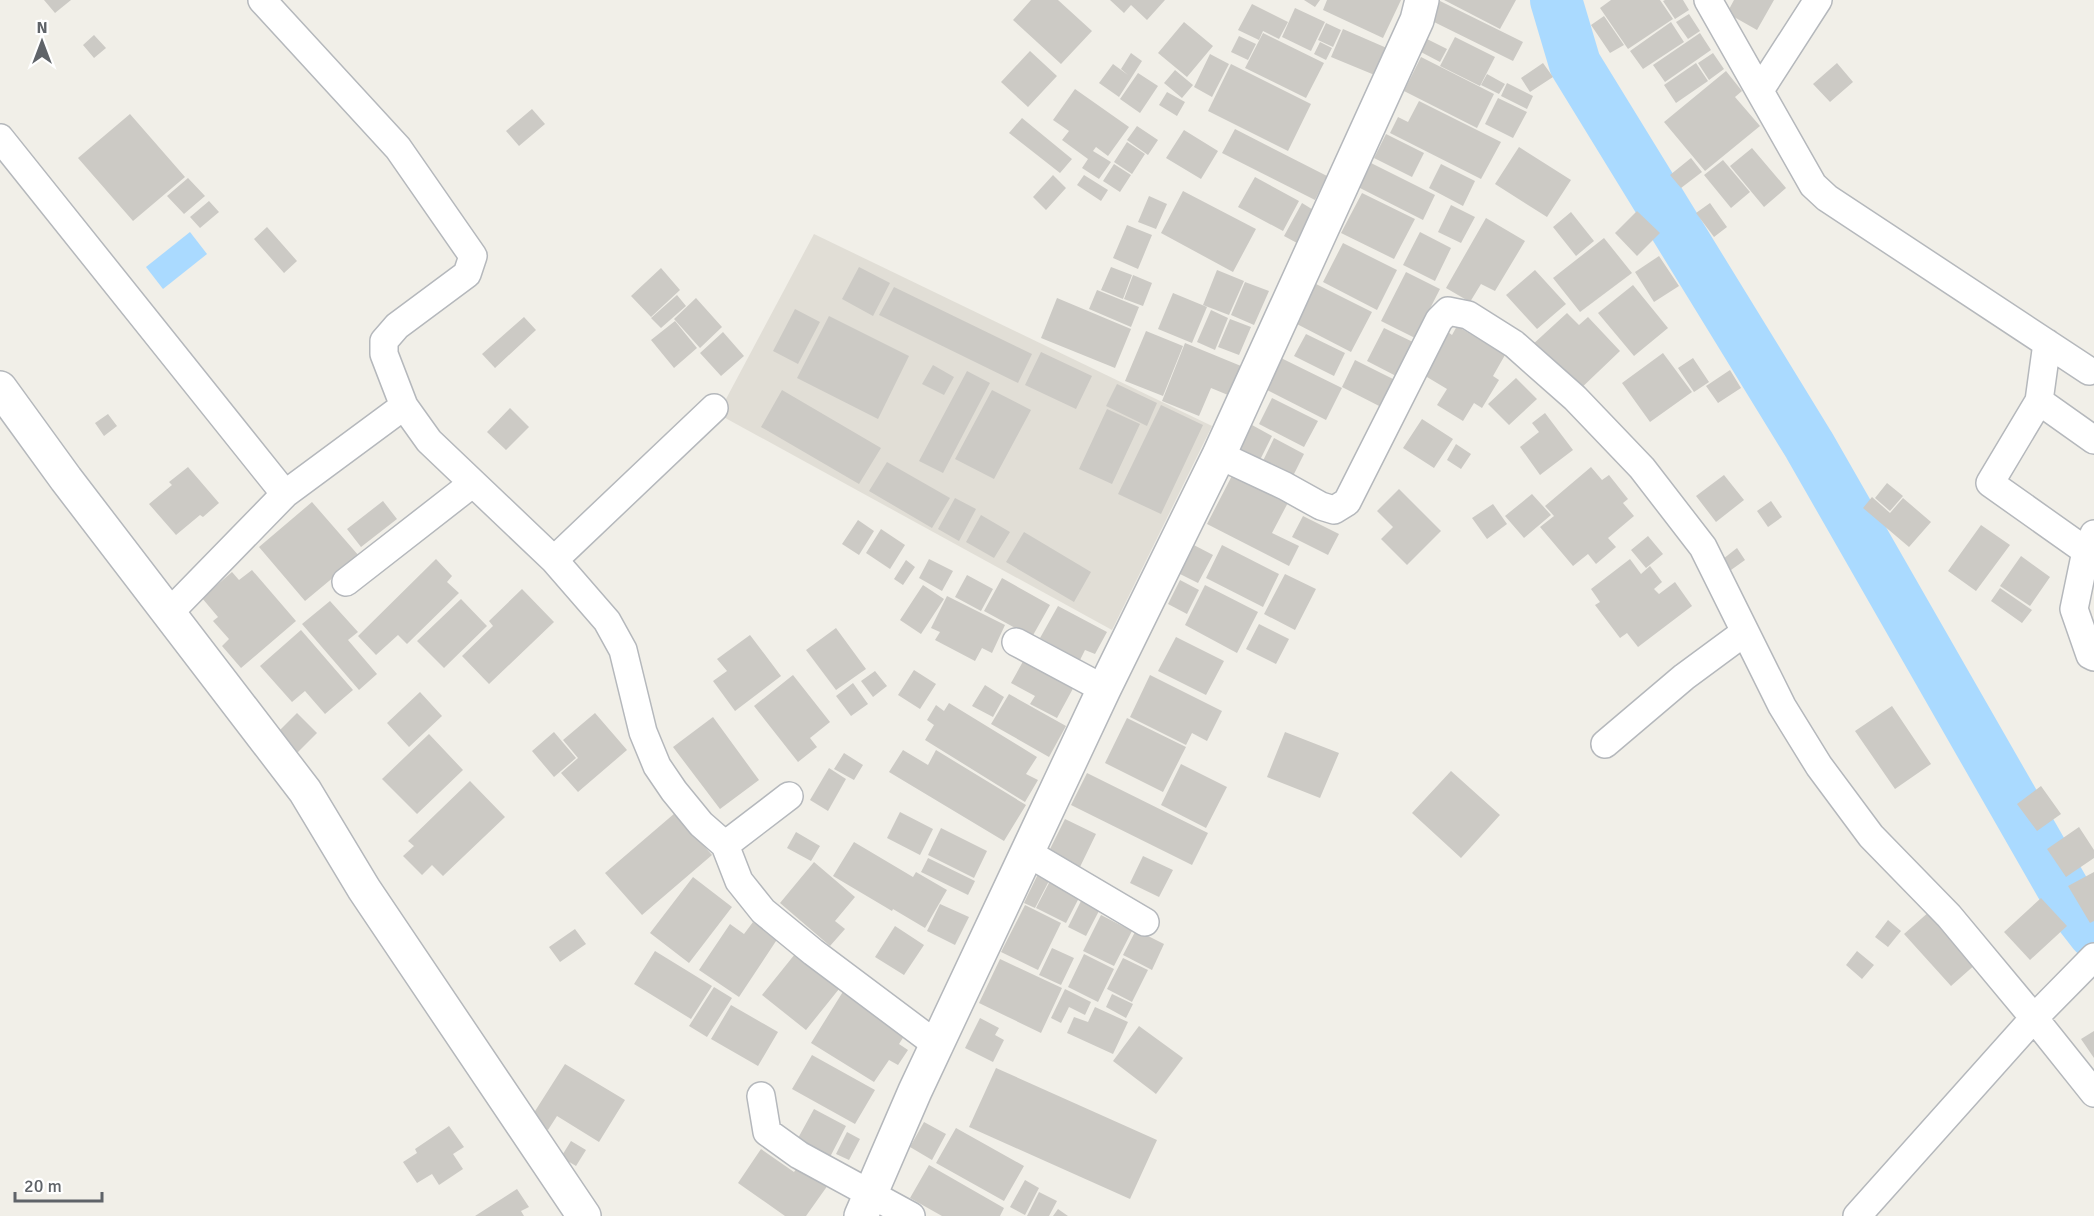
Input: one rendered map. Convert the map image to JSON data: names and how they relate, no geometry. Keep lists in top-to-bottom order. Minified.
{"scale_bar":"20 m","north":"top"}
